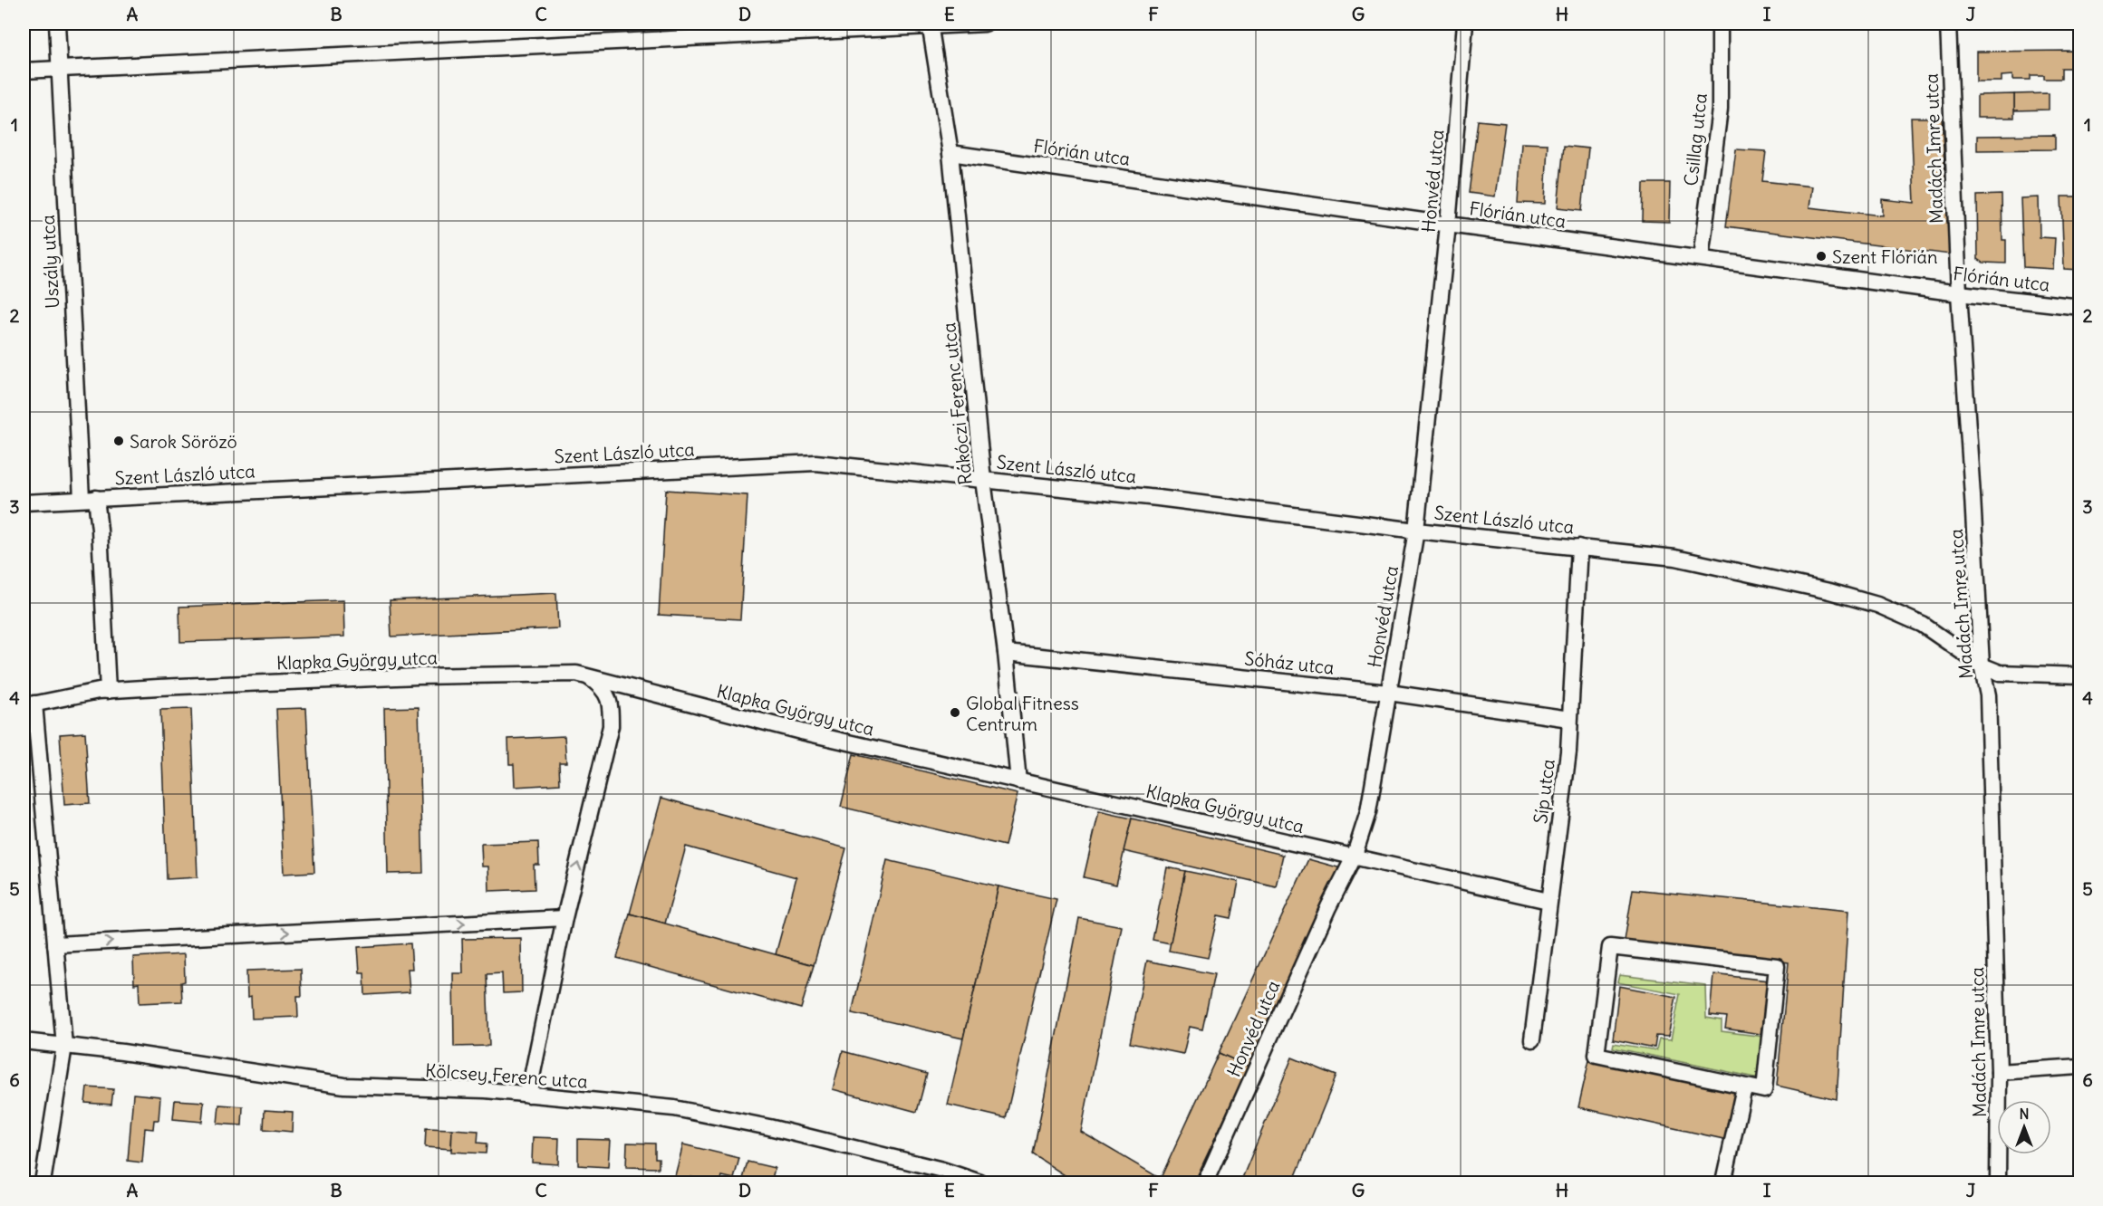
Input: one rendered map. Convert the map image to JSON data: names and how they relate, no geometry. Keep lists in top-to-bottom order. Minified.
{"streets":{"street":["Csillag utca","Madách Imre utca","Flórián utca","Honvéd utca","Uszály utca","Rákóczi Ferenc utca","Szent László utca","Klapka György utca","Sóház utca","Síp utca","Kölcsey Ferenc utca"]},"crossings":[["Csillag utca","Flórián utca"],["Madách Imre utca","Flórián utca"],["Madách Imre utca","Szent László utca"],["Flórián utca","Honvéd utca"],["Flórián utca","Rákóczi Ferenc utca"],["Honvéd utca","Szent László utca"],["Honvéd utca","Klapka György utca"],["Honvéd utca","Sóház utca"],["Uszály utca","Szent László utca"],["Uszály utca","Klapka György utca"],["Rákóczi Ferenc utca","Szent László utca"],["Rákóczi Ferenc utca","Klapka György utca"],["Rákóczi Ferenc utca","Sóház utca"],["Szent László utca","Síp utca"],["Klapka György utca","Síp utca"],["Sóház utca","Síp utca"]],"places":["Szent Flórián","Sarok Sörözö","Global Fitness Centrum"],"north":"top","grid":{"columns":["A","B","C","D","E","F","G","H","I","J"],"rows":["1","2","3","4","5","6"]}}
